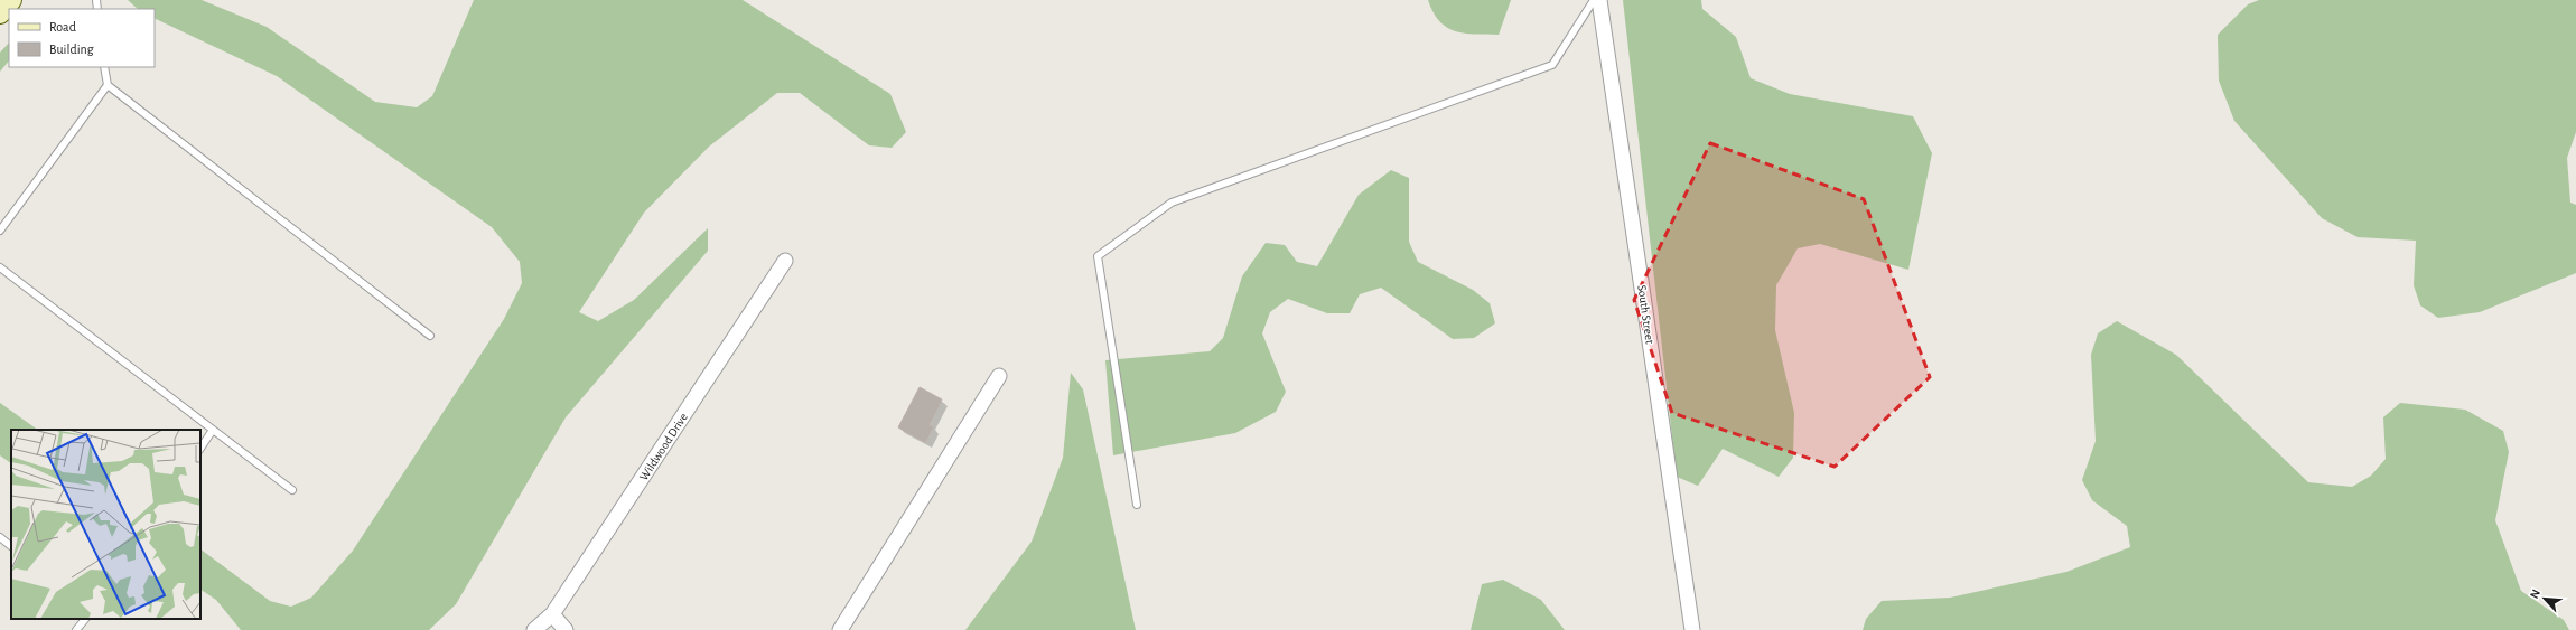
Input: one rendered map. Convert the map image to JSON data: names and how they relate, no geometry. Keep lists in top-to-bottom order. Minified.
{"streets":{"street":["South Street","Wildwood Drive"]},"legend":["Road","Building"],"north":"top left"}
